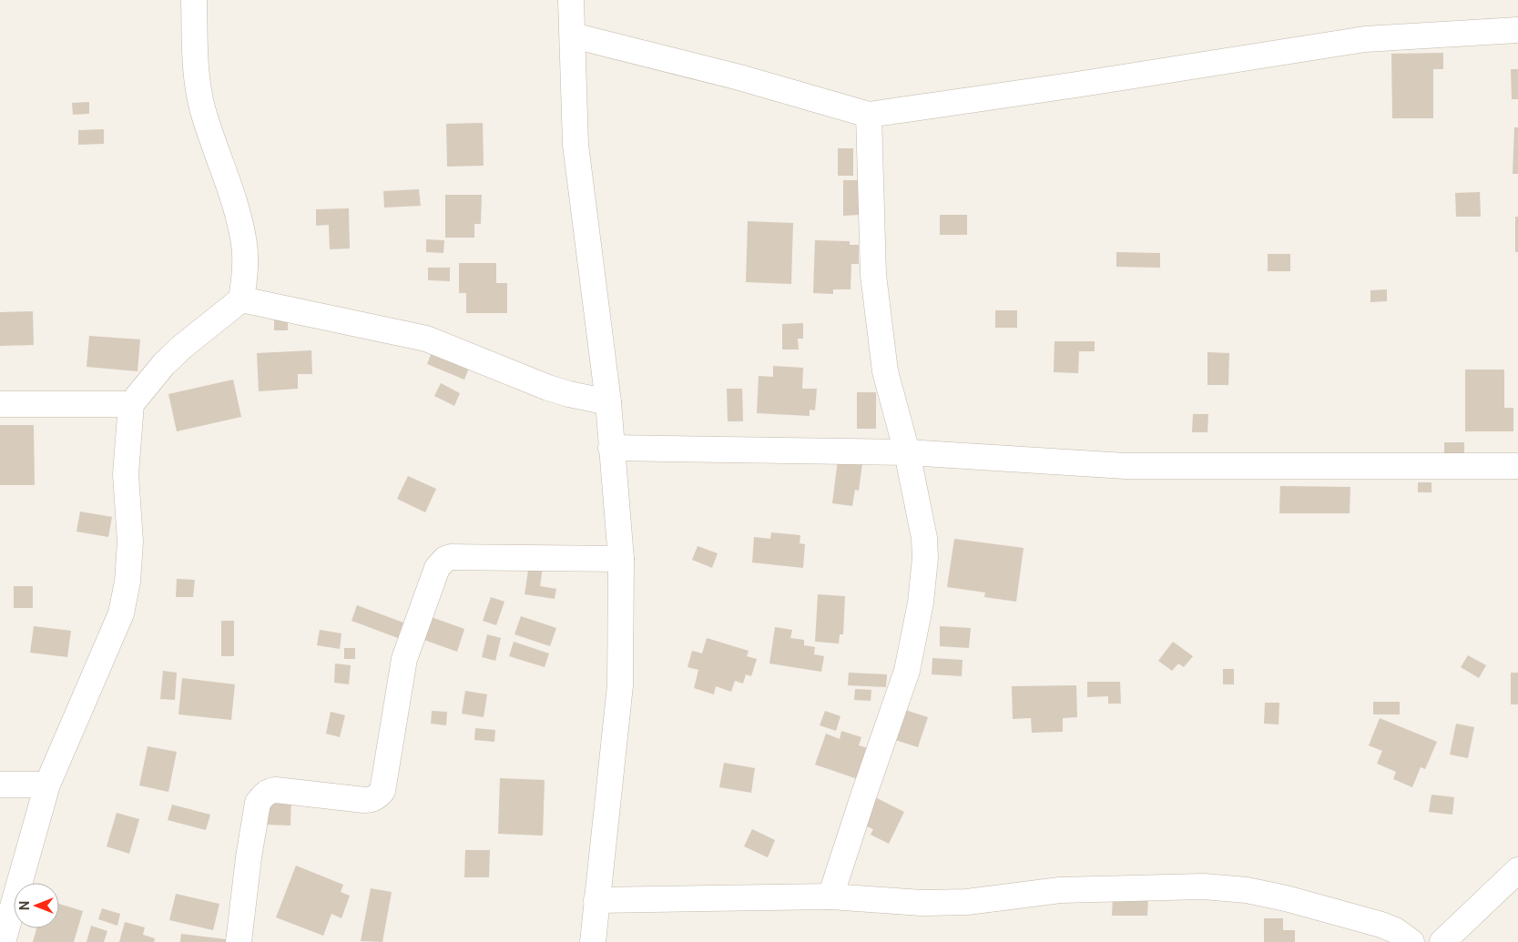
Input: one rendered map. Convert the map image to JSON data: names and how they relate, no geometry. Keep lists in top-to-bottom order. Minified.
{"north":"left"}
